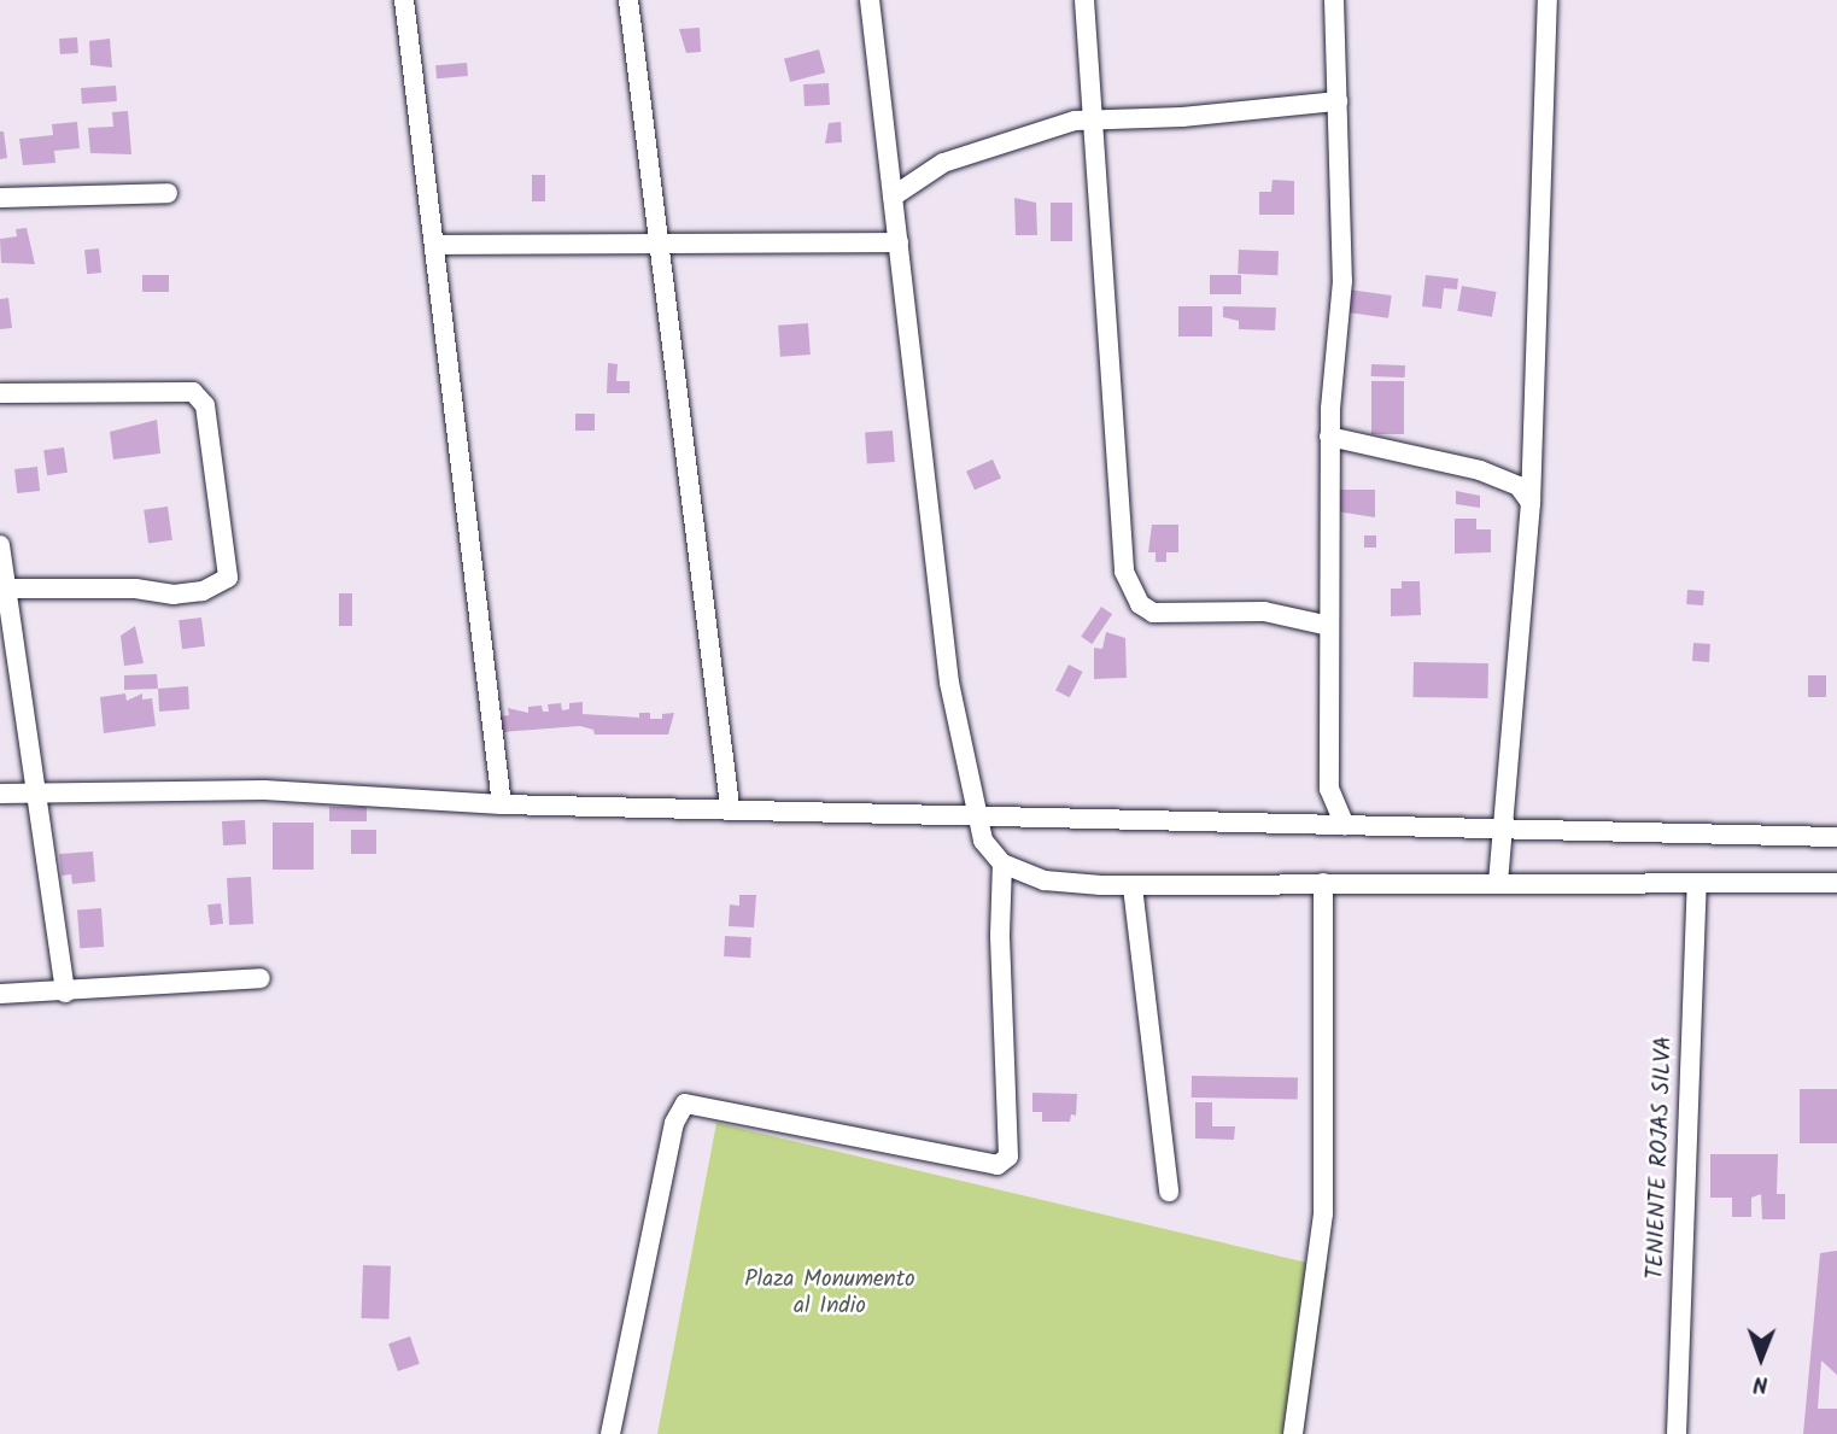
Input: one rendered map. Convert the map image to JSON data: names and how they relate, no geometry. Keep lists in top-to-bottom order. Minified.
{"streets":{"street":["TENIENTE ROJAS SILVA"]},"parks":["Plaza Monumento al Indio"],"north":"bottom"}
